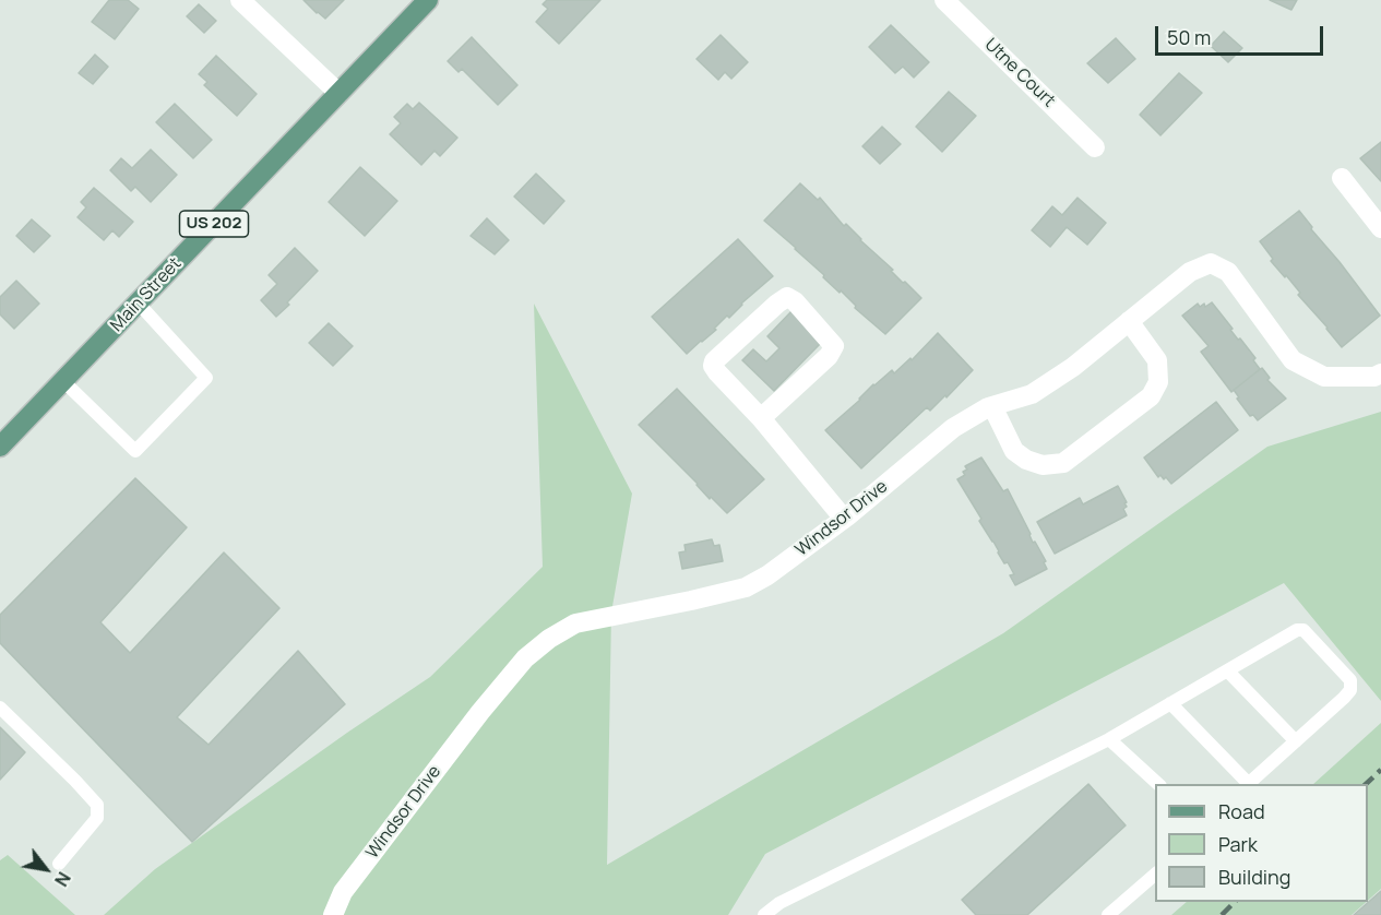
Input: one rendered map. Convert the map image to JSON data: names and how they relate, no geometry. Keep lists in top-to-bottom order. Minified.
{"streets":{"main road":["US 202","Main Street"],"street":["Utne Court","Windsor Drive"]},"legend":["Road","Park","Building"],"scale_bar":"50 m","north":"bottom right"}
